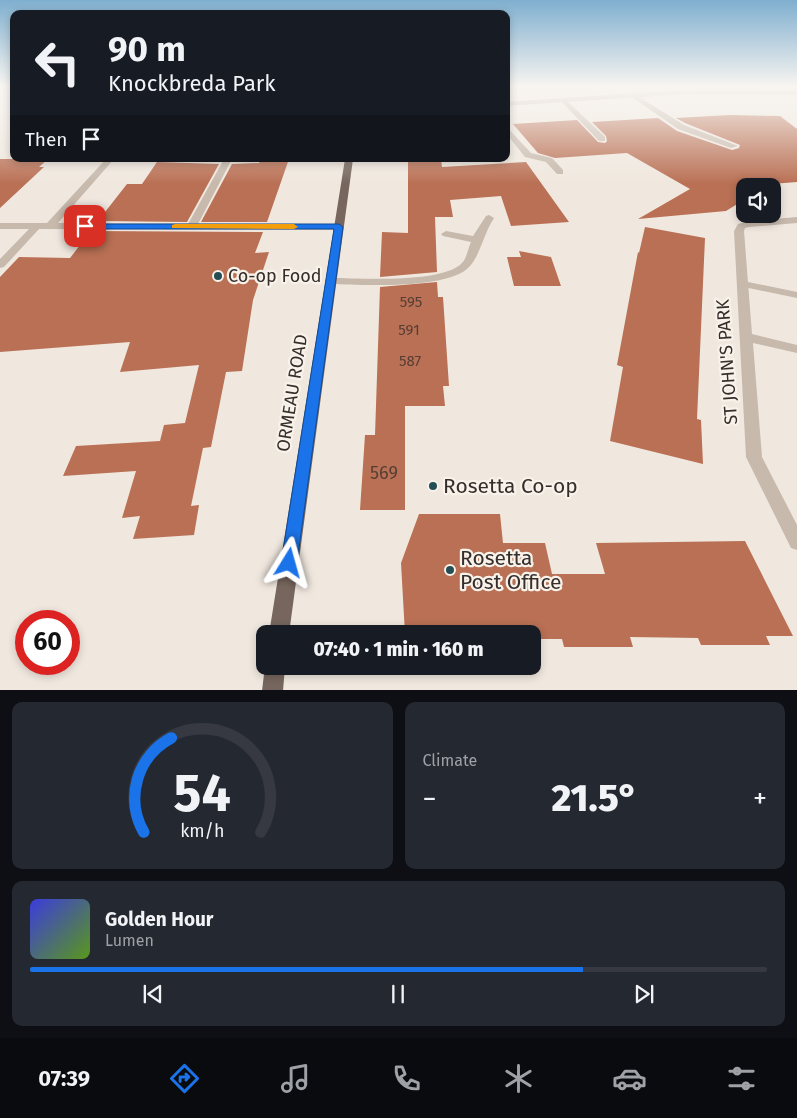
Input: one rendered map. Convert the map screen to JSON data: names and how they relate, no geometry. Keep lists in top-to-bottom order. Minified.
{"streets":{"main road":["ORMEAU ROAD"],"street":["ST JOHN'S PARK"]},"places":["Co-op Food","Rosetta Co-op","Rosetta Post Office"],"house_numbers":["595","591","587","569"],"page":{"turn":["90 m","Knockbreda Park"],"then":"Then","limit":"60","trip":"07:40 · 1 min · 160 m","tile":"Climate","heat":["−","21.5°","+"],"song":["Golden Hour","Lumen"],"tabs":"07:39","gauge":["54","km/h"]}}
